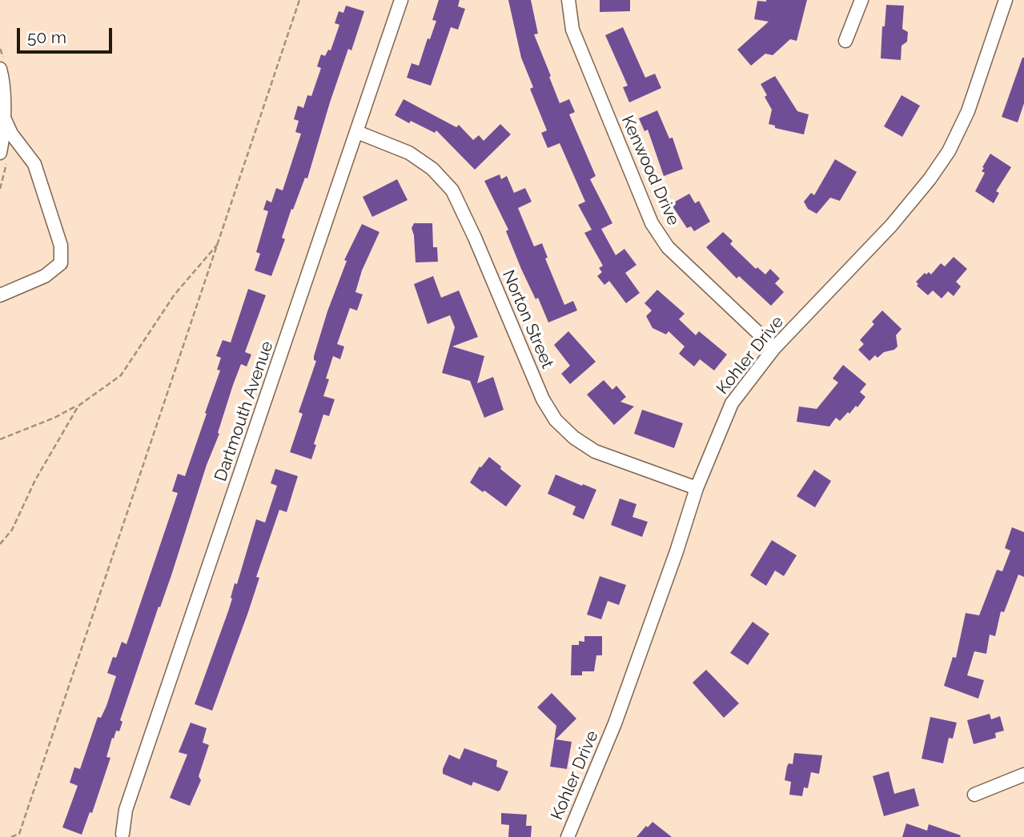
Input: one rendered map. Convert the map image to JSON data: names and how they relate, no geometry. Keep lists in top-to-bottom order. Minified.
{"streets":{"street":["Kenwood Drive","Norton Street","Kohler Drive","Dartmouth Avenue"]},"crossings":[["Kenwood Drive","Kohler Drive"],["Norton Street","Kohler Drive"],["Norton Street","Dartmouth Avenue"]],"scale_bar":"50 m"}
